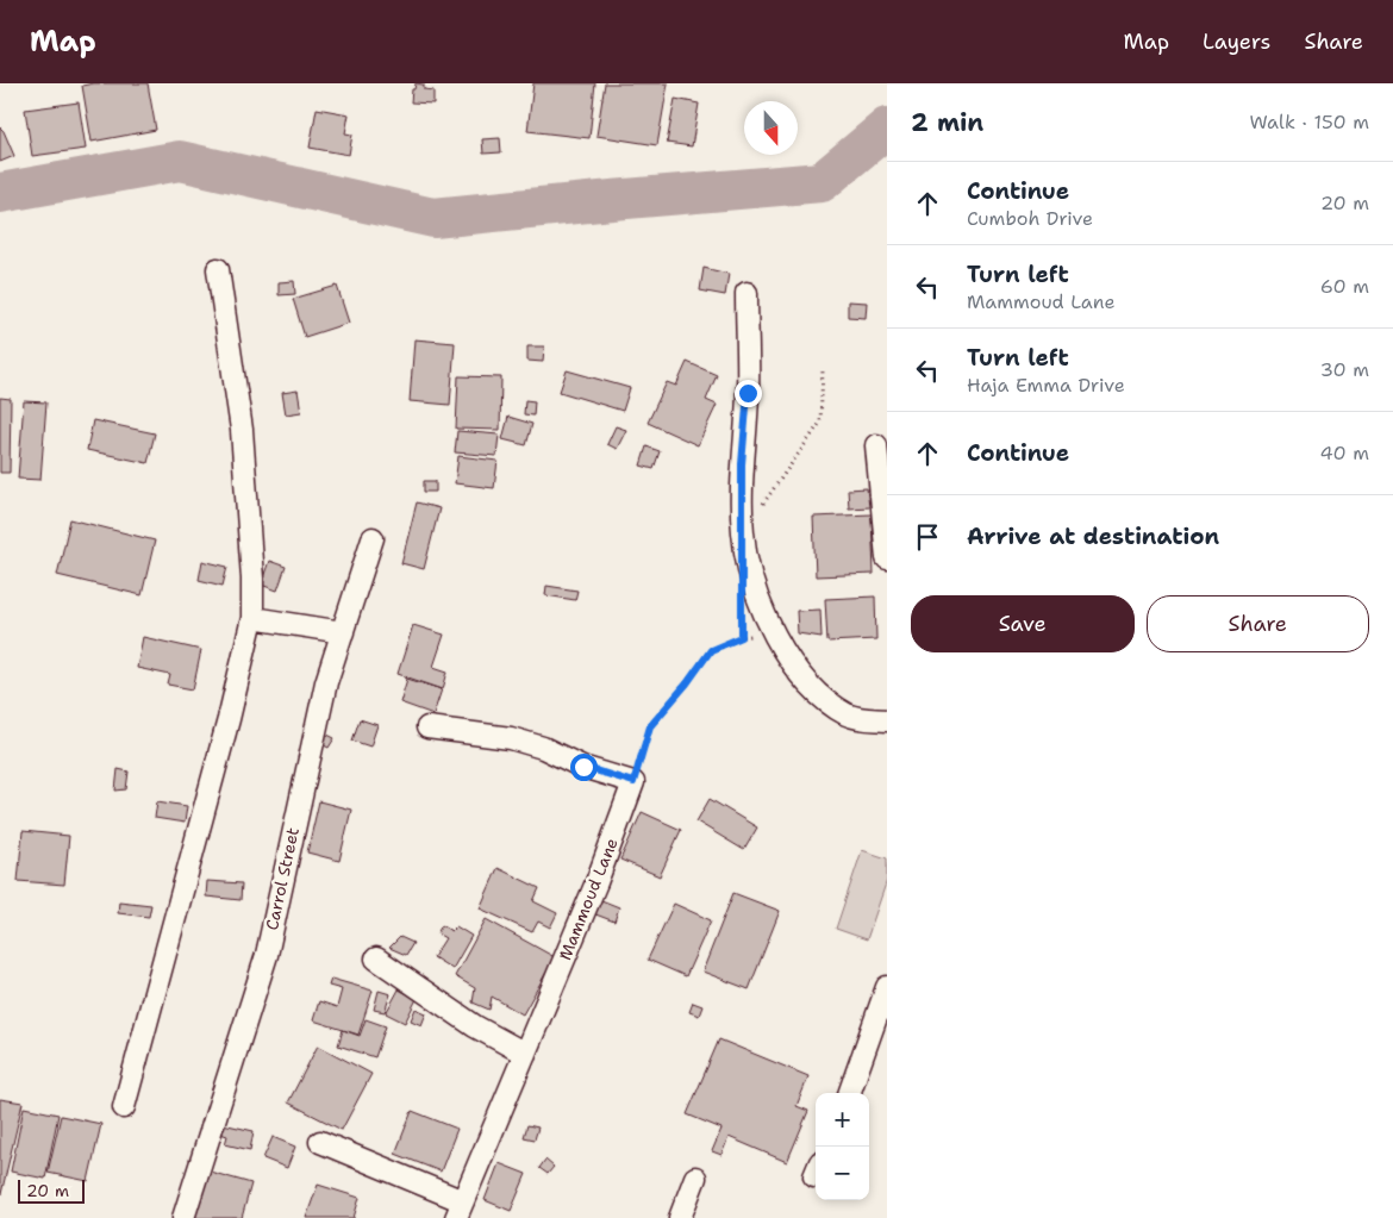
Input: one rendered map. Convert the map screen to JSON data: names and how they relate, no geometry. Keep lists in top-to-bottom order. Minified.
{"streets":{"street":["Carrol Street","Mammoud Lane"]},"scale_bar":"20 m","north":"bottom","page":{"header":"Map","nav":["Map","Layers","Share"],"heading":["2 min","Walk · 150 m"],"list":[["Continue","Cumboh Drive","20 m"],["Turn left","Mammoud Lane","60 m"],["Turn left","Haja Emma Drive","30 m"],["Continue","40 m"],"Arrive at destination"],"buttons":["Save","Share"],"map_buttons":["+","−"],"scale":"20 m"}}
